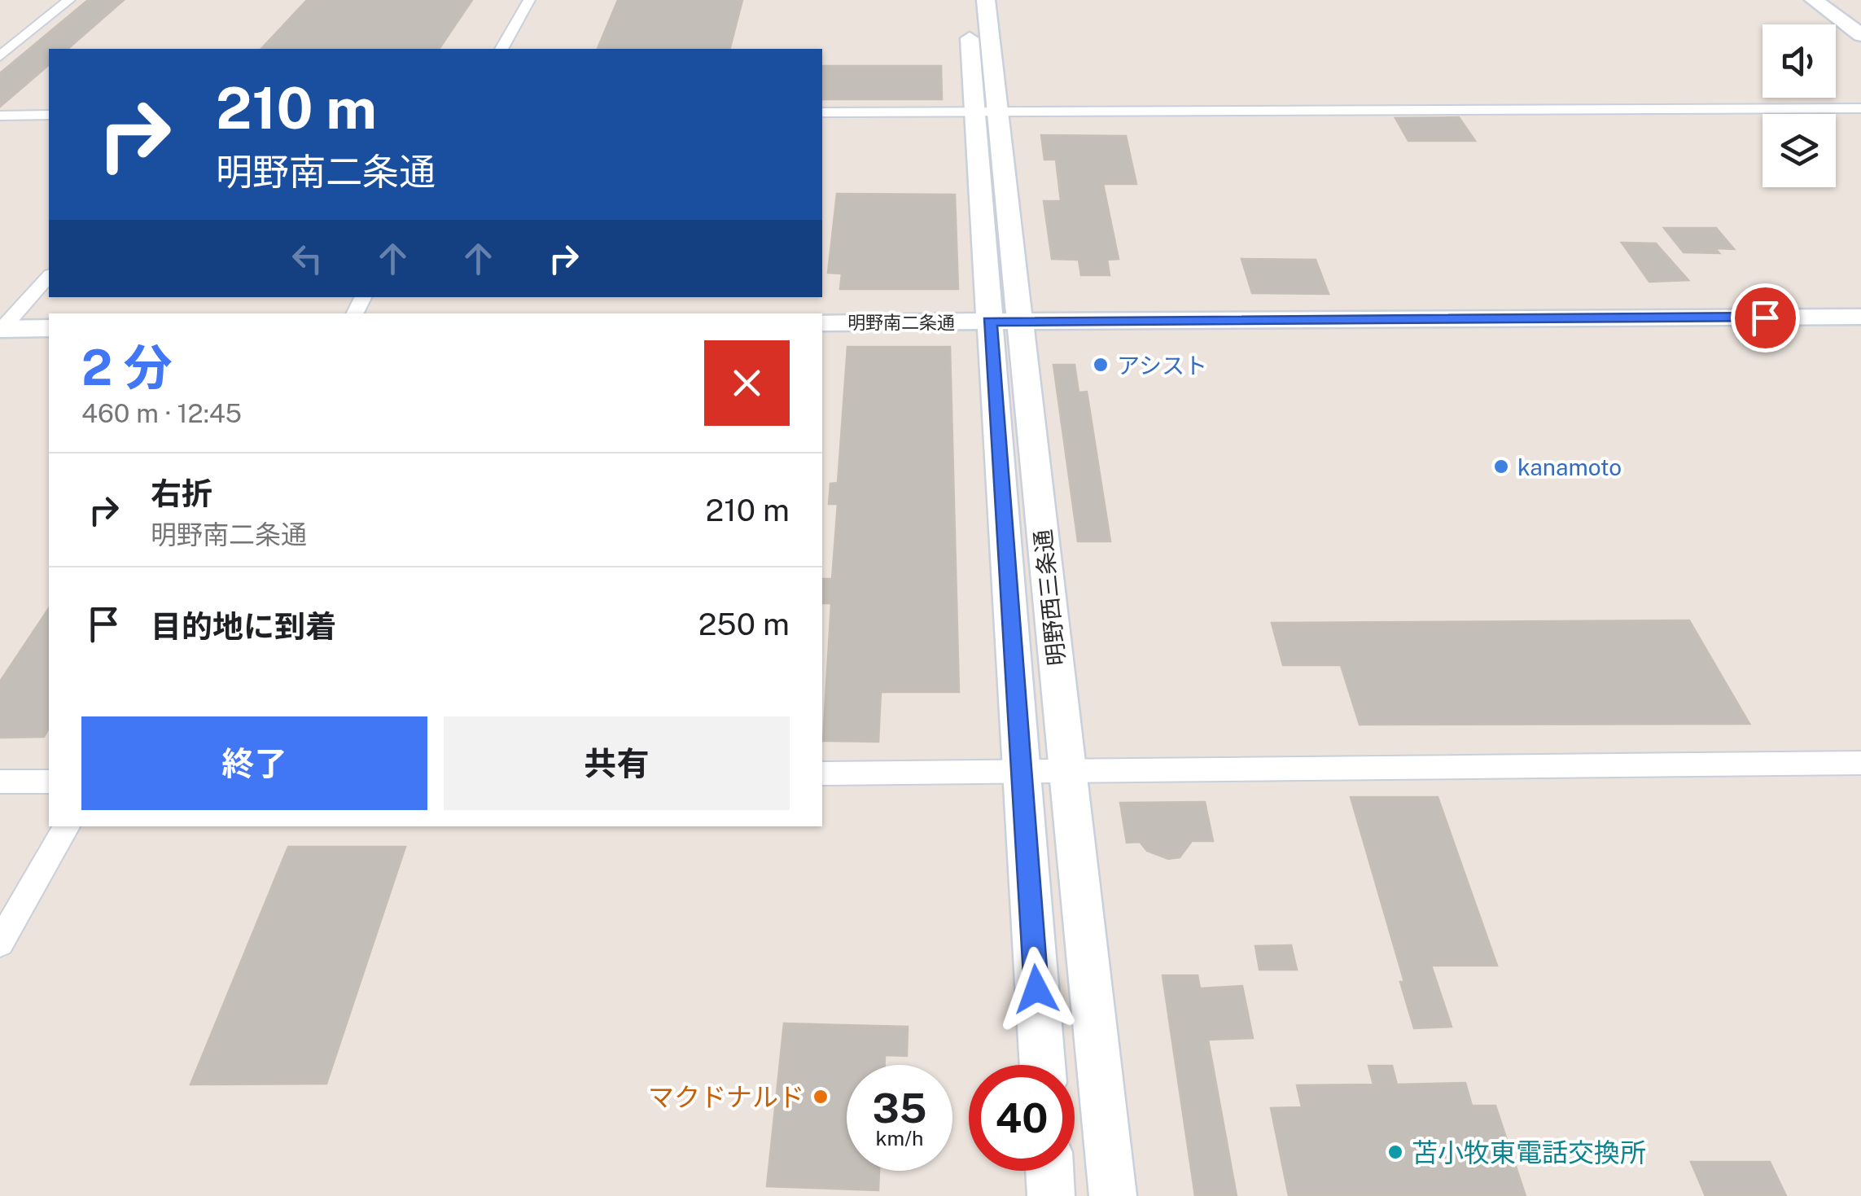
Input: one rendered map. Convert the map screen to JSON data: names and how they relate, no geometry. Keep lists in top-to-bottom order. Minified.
{"streets":{"street":["明野南二条通","明野西三条通"]},"crossings":[["明野南二条通","明野西三条通"]],"places":["アシスト","kanamoto","マクドナルド","苫小牧東電話交換所"],"page":{"turn":["210 m","明野南二条通"],"heading":["2 分","460 m · 12:45"],"list":[{"name":"右折","note":"明野南二条通","value":"210 m"},{"name":"目的地に到着","value":"250 m"}],"buttons":["終了","共有"],"speed":"35 km/h","limit":"40"}}
